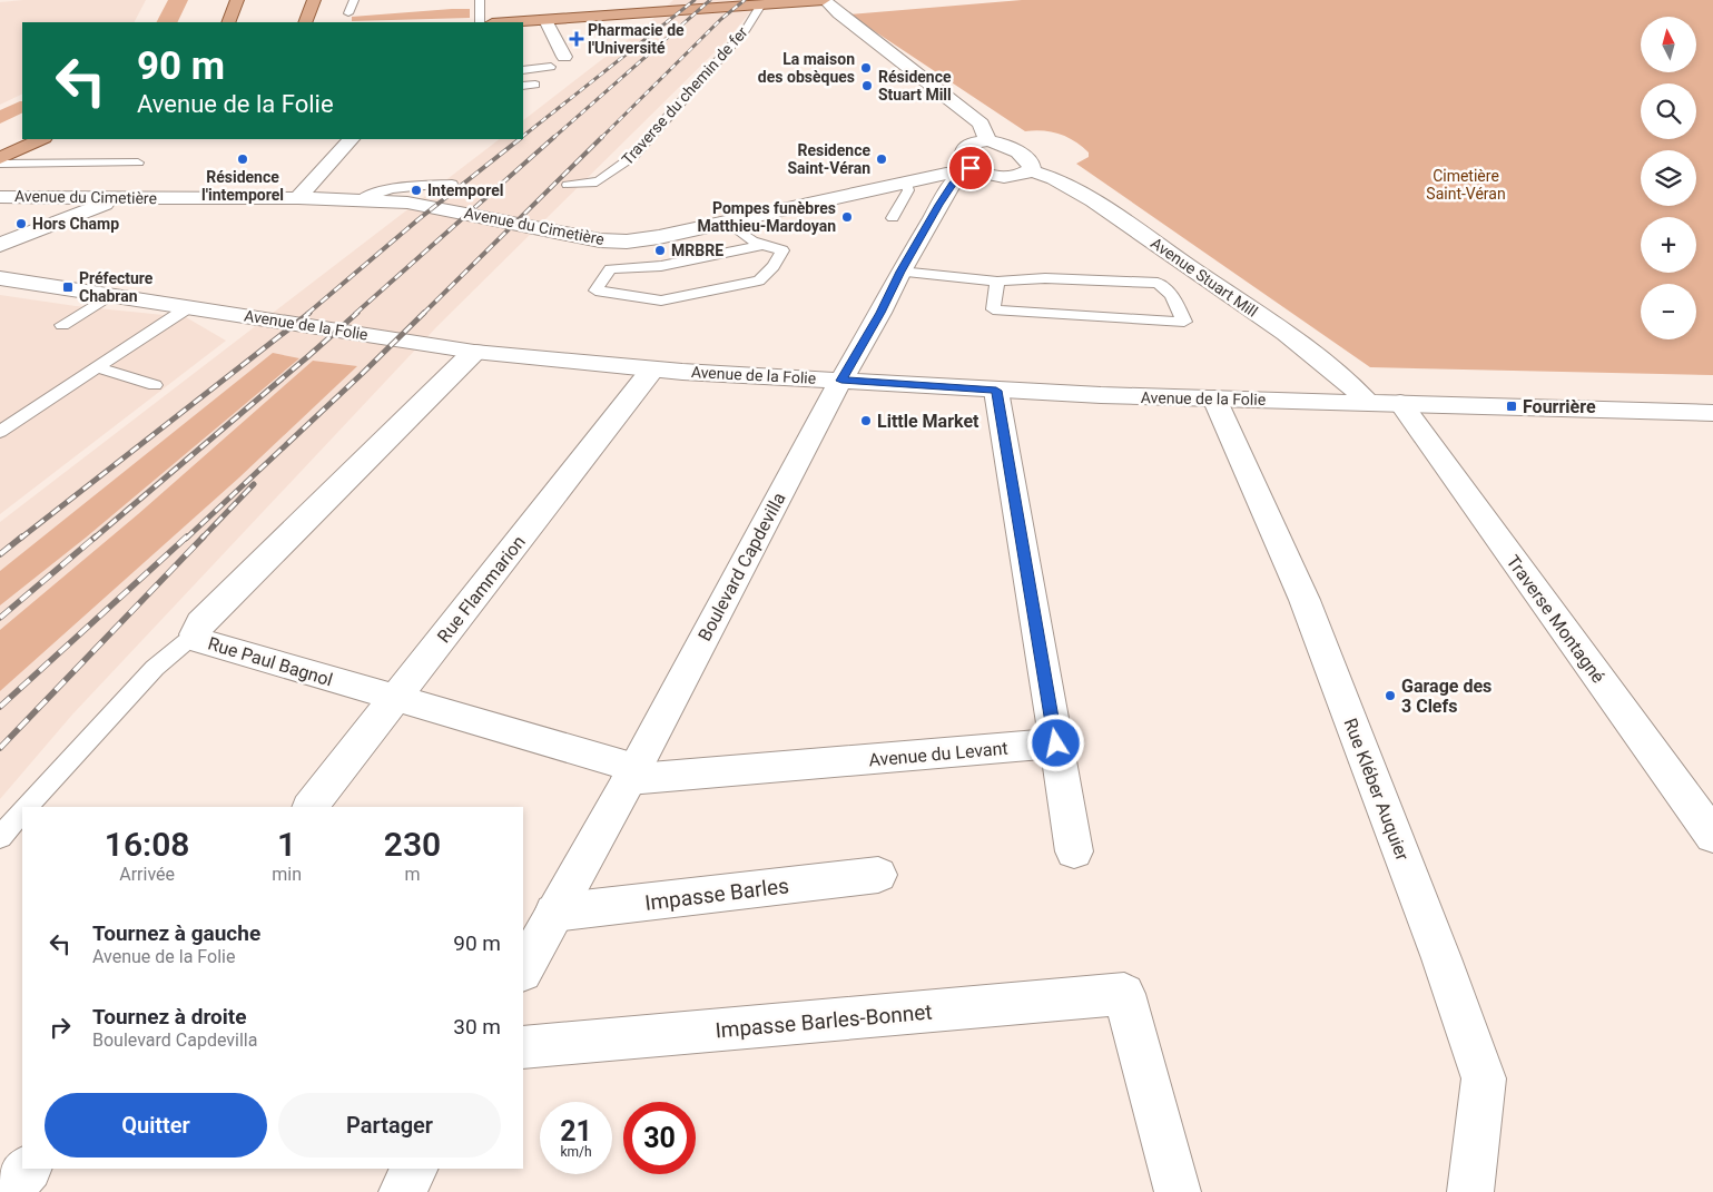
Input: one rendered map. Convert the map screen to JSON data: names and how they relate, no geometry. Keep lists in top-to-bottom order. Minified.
{"streets":{"street":["Avenue du Cimetière","Avenue Stuart Mill","Avenue de la Folie","Boulevard Capdevilla","Rue Flammarion","Traverse Montagné","Rue Paul Bagnol","Avenue du Levant","Rue Kléber Auquier","Impasse Barles","Impasse Barles-Bonnet"],"lane":["Traverse du chemin de fer"]},"crossings":[["Avenue du Cimetière","Boulevard Capdevilla"],["Avenue Stuart Mill","Avenue de la Folie"],["Avenue de la Folie","Boulevard Capdevilla"],["Avenue de la Folie","Rue Flammarion"],["Avenue de la Folie","Traverse Montagné"],["Avenue de la Folie","Rue Paul Bagnol"],["Avenue de la Folie","Rue Kléber Auquier"],["Boulevard Capdevilla","Rue Paul Bagnol"],["Boulevard Capdevilla","Avenue du Levant"],["Boulevard Capdevilla","Impasse Barles"],["Rue Flammarion","Rue Paul Bagnol"],["Rue Paul Bagnol","Avenue du Levant"]],"parks":["Cimetière Saint-Véran"],"places":{"health":["Pharmacie de l'Université"],"other":["La maison des obsèques","Résidence Stuart Mill","Résidence l'intemporel","Residence Saint-Véran","Intemporel","Pompes funèbres Matthieu-Mardoyan","Hors Champ","MRBRE","Little Market","Garage des 3 Clefs"],"transit":["Préfecture Chabran","Fourrière"]},"north":"top","page":{"map_buttons":["+","−"],"turn":["90 m","Avenue de la Folie"],"eta":["16:08","Arrivée","1","min","230","m"],"list":[{"name":"Tournez à gauche","note":"Avenue de la Folie","value":"90 m"},{"name":"Tournez à droite","note":"Boulevard Capdevilla","value":"30 m"}],"buttons":["Quitter","Partager"],"speed":"21 km/h","limit":"30"}}
